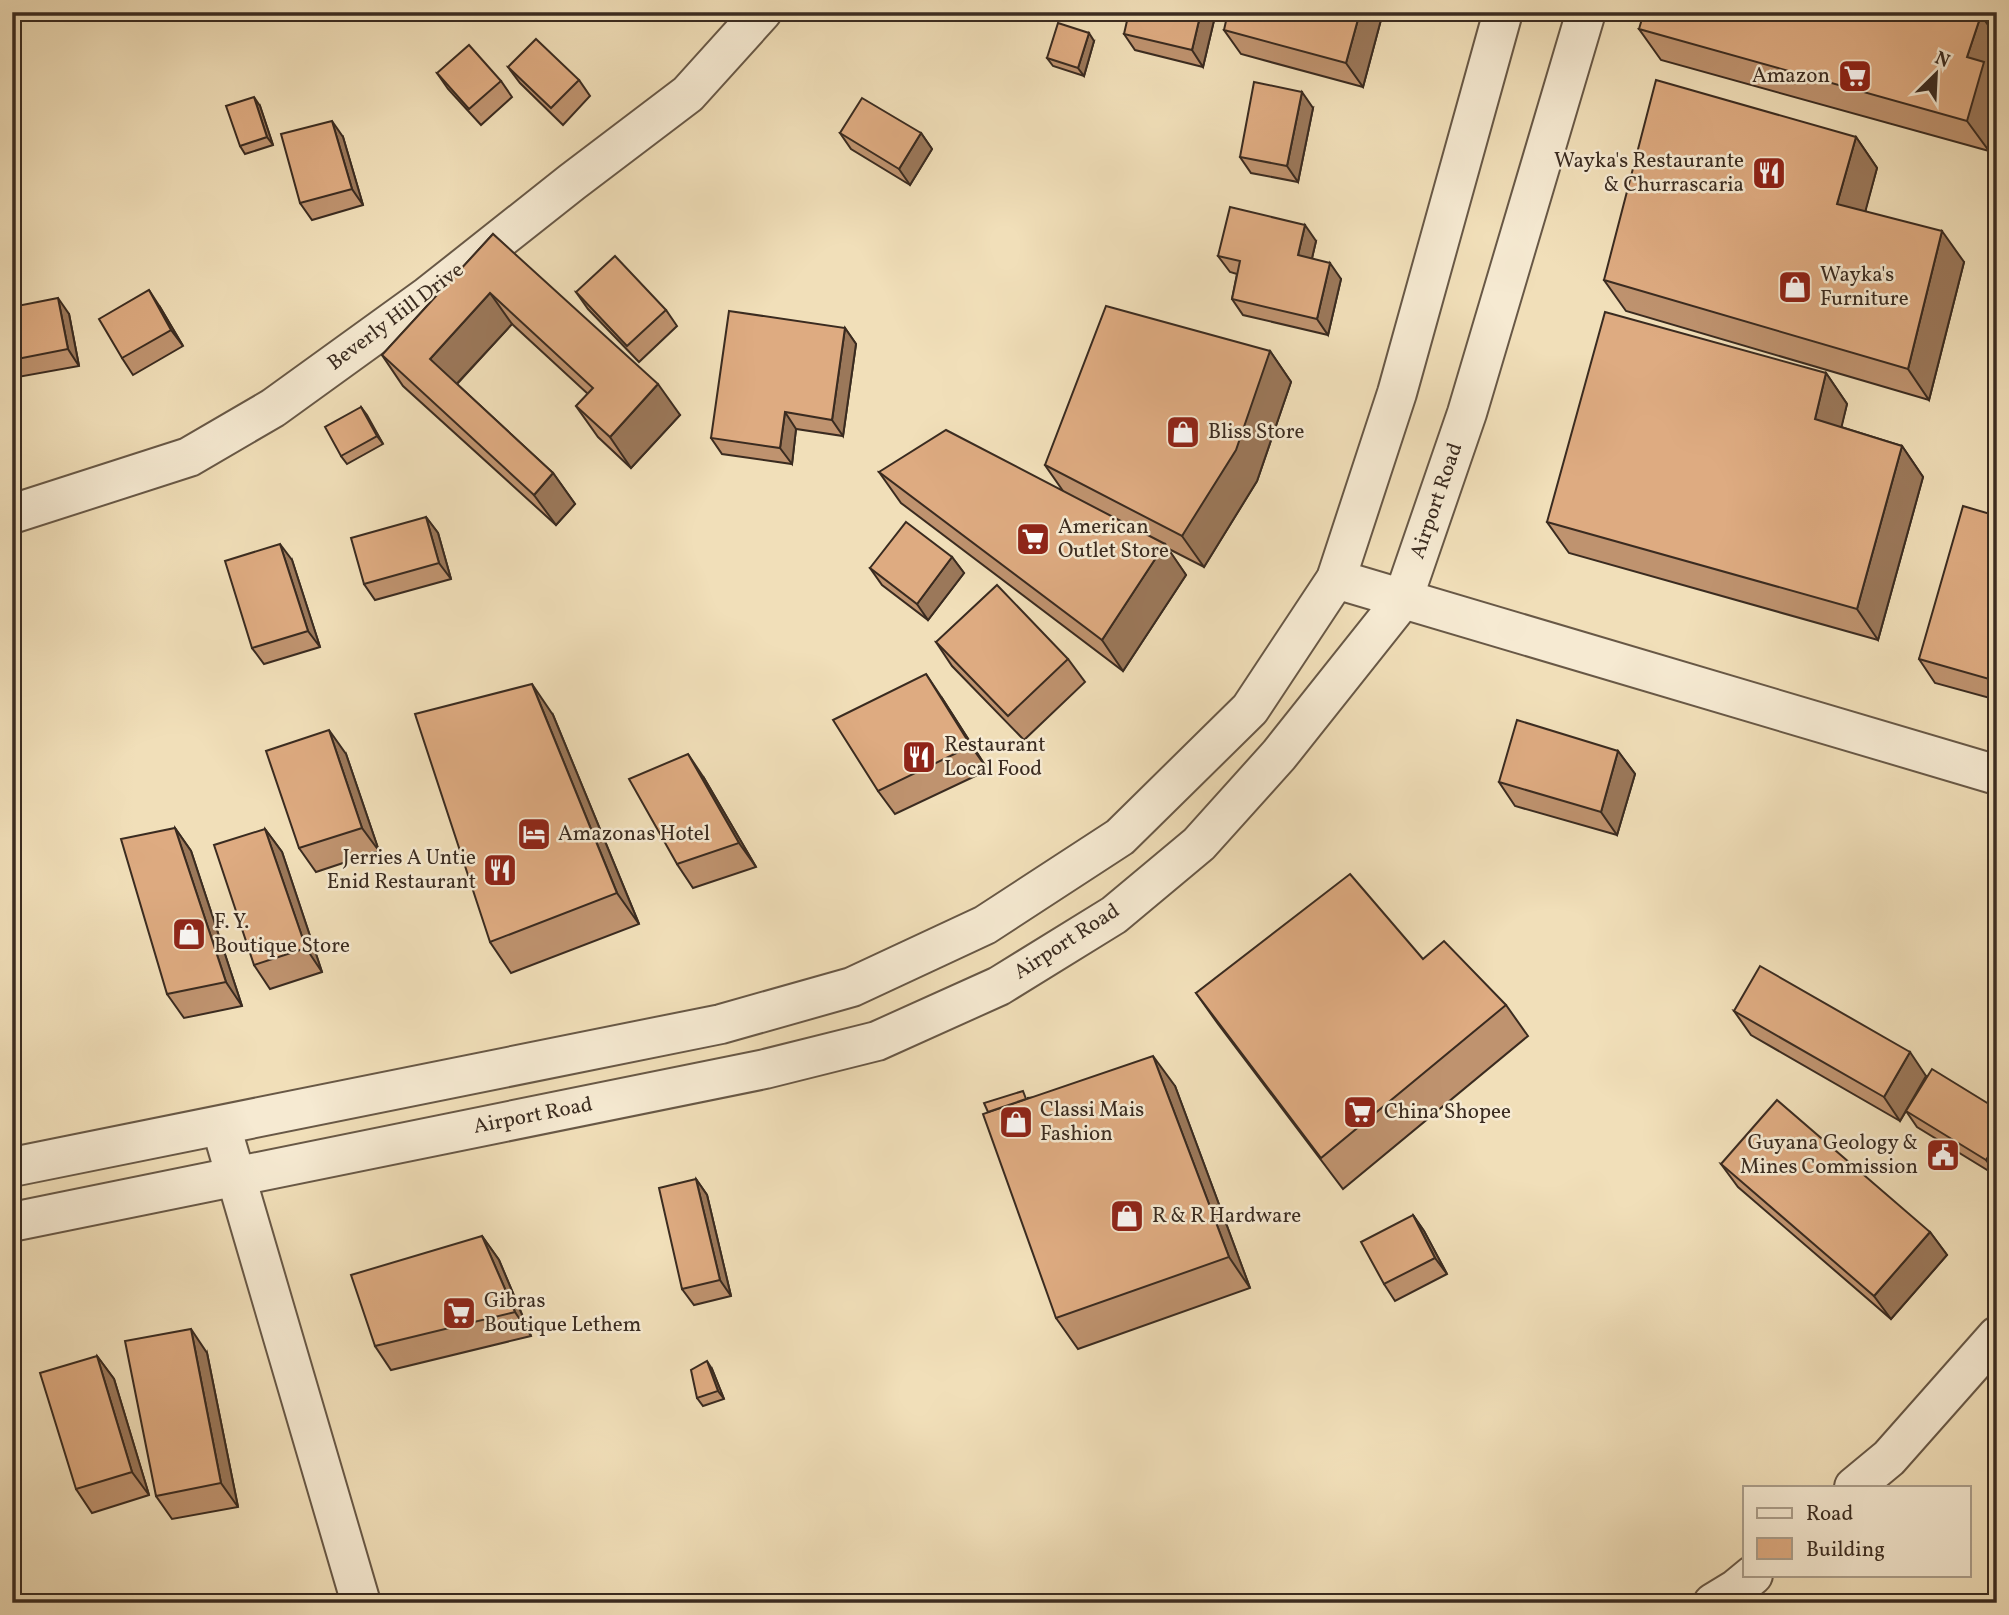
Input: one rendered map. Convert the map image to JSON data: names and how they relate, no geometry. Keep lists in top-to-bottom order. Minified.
{"streets":{"street":["Beverly Hill Drive","Airport Road"]},"places":{"supermarket":["Amazon","American Outlet Store","China Shopee","Gibras Boutique Lethem"],"restaurant":["Wayka's Restaurante & Churrascaria","Restaurant Local Food","Jerries A Untie Enid Restaurant"],"shop":["Wayka's Furniture","Bliss Store","F. Y. Boutique Store","Classi Mais Fashion","R & R Hardware"],"hotel":["Amazonas Hotel"],"public building":["Guyana Geology & Mines Commission"]},"legend":["Road","Building"],"north":"top right"}
